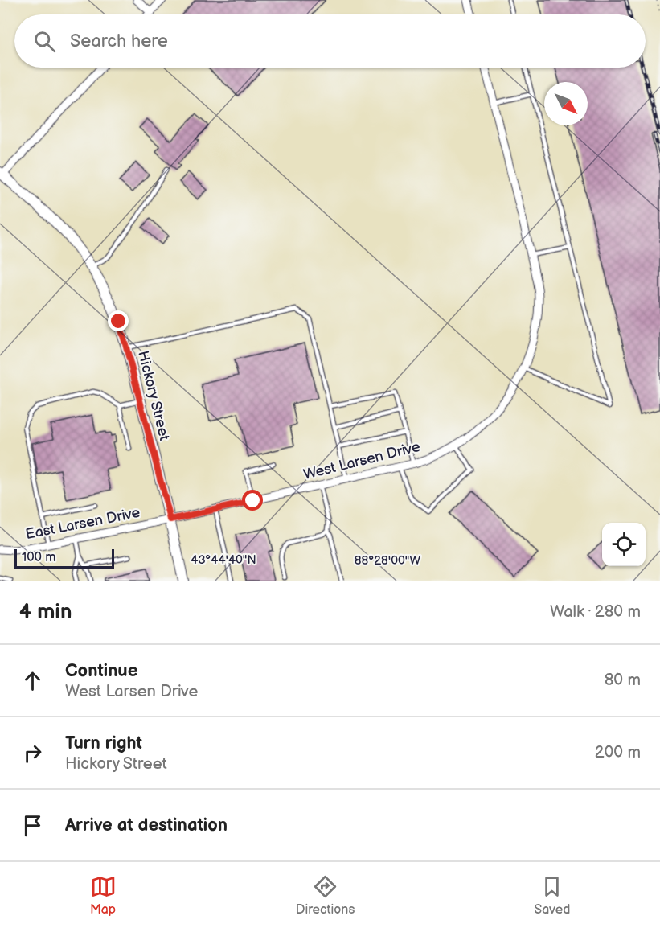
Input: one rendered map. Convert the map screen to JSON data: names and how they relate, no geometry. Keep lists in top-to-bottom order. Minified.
{"streets":{"street":["Hickory Street","West Larsen Drive","East Larsen Drive"]},"crossings":[["Hickory Street","West Larsen Drive"],["Hickory Street","East Larsen Drive"],["West Larsen Drive","East Larsen Drive"]],"scale_bar":"100 m","north":"bottom right","page":{"search":"Search here","scale":"100 m","heading":["4 min","Walk · 280 m"],"list":[["Continue","West Larsen Drive","80 m"],["Turn right","Hickory Street","200 m"],"Arrive at destination"],"nav":["Map","Directions","Saved"]},"coordinates":["43°44'40\"N","88°28'00\"W"]}
